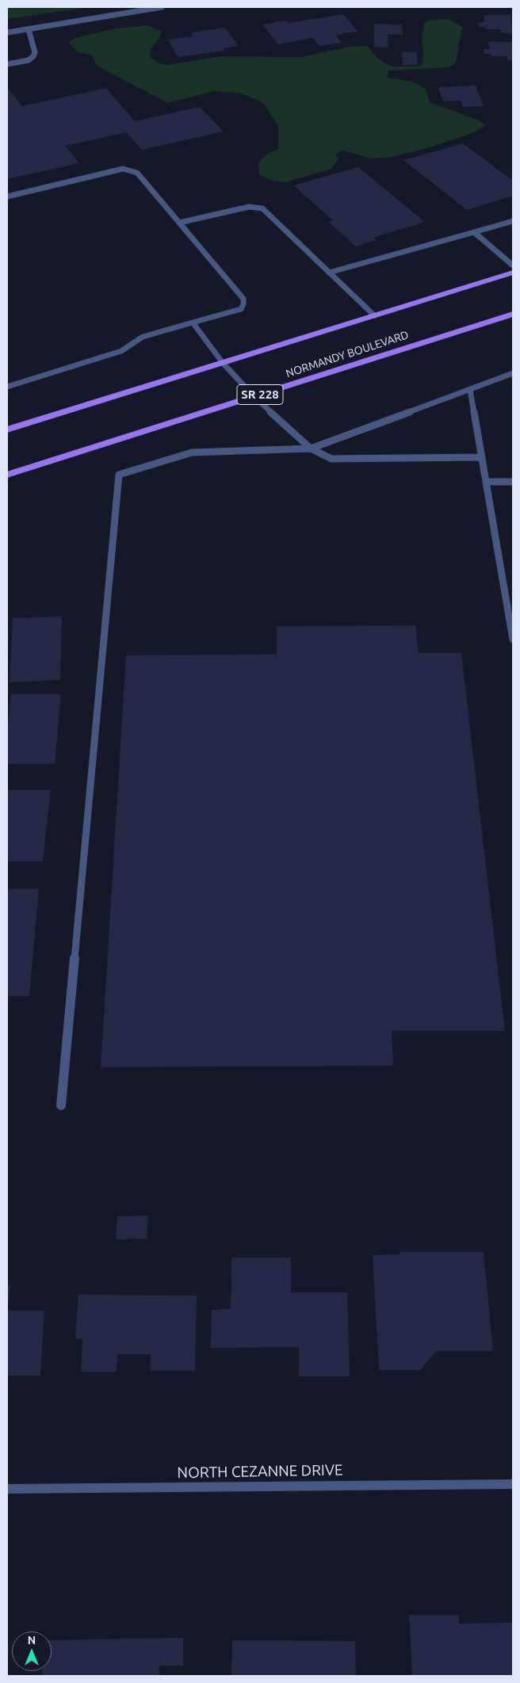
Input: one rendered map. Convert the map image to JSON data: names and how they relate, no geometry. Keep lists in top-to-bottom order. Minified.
{"streets":{"main road":["NORMANDY BOULEVARD","SR 228"],"street":["NORTH CEZANNE DRIVE"]},"north":"top"}
